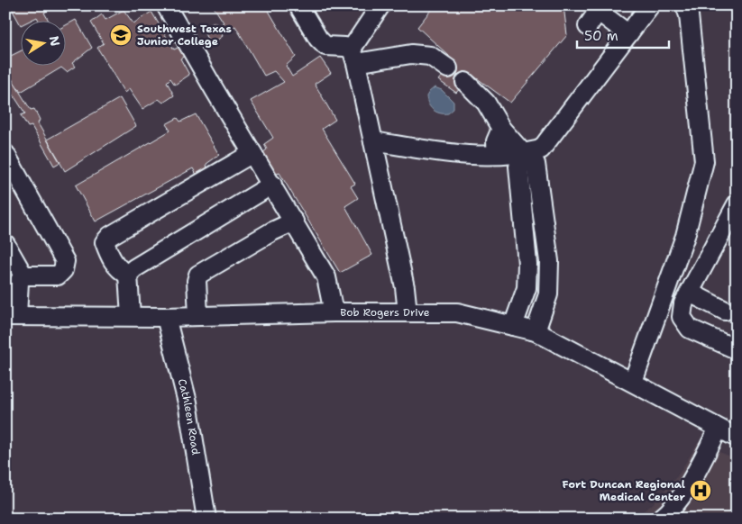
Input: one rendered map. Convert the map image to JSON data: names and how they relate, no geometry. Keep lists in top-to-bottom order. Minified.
{"streets":{"street":["Bob Rogers Drive","Cathleen Road"]},"crossings":[["Bob Rogers Drive","Cathleen Road"]],"places":{"school or university":["Southwest Texas Junior College"],"hospital":["Fort Duncan Regional Medical Center"]},"scale_bar":"50 m","north":"right"}
